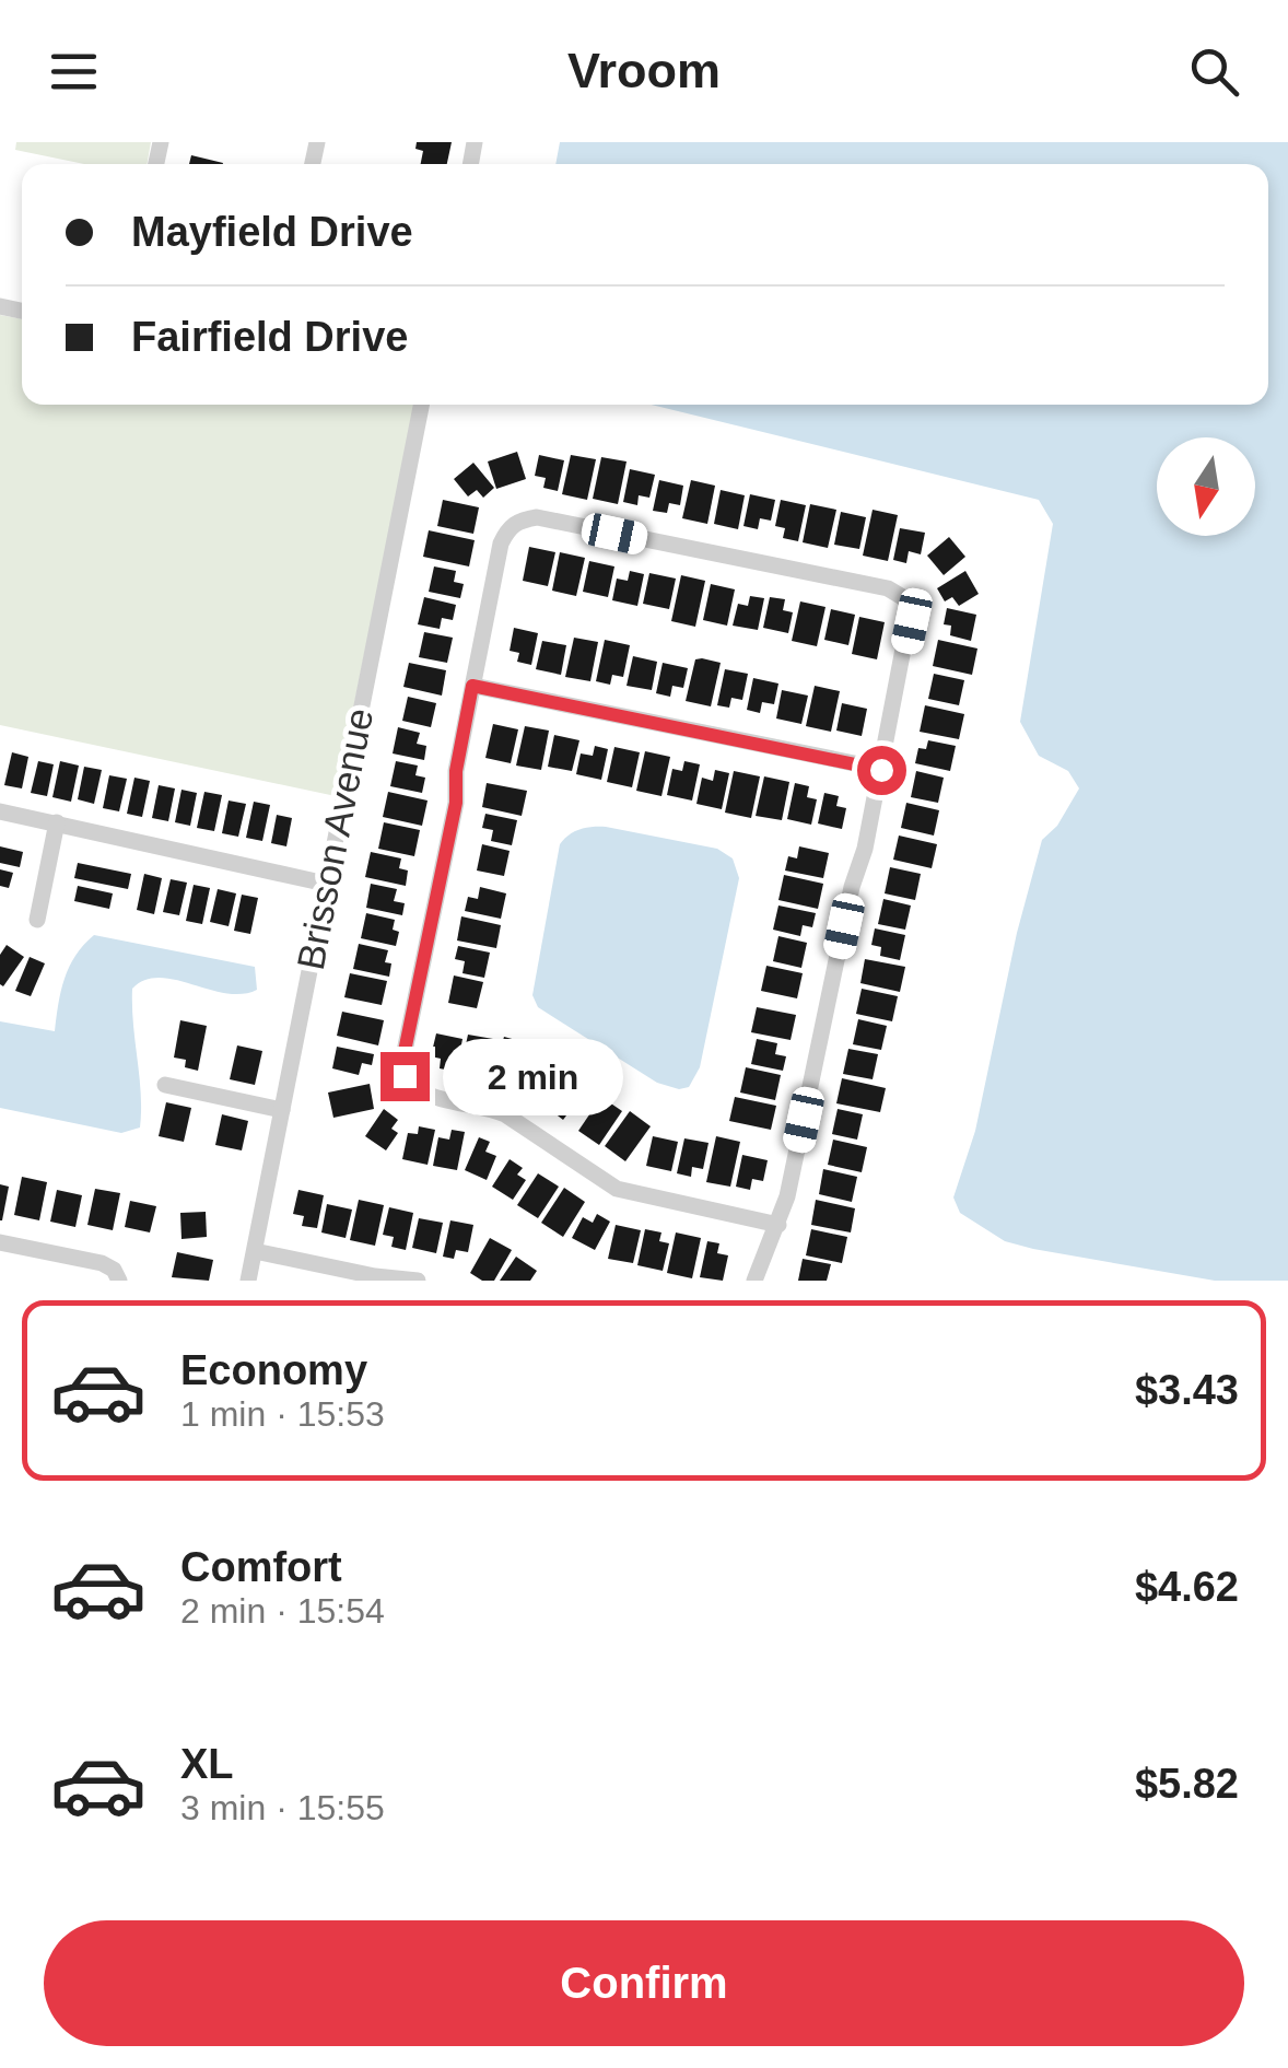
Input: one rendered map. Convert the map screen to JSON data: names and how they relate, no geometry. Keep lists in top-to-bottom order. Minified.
{"streets":{"street":["Brisson Avenue"]},"north":"bottom","page":{"header":"Vroom","banner":["Mayfield Drive","Fairfield Drive"],"bubble":"2 min","list":[{"name":"Economy","note":"1 min · 15:53","value":"$3.43"},{"name":"Comfort","note":"2 min · 15:54","value":"$4.62"},{"name":"XL","note":"3 min · 15:55","value":"$5.82"}],"buttons":"Confirm"}}
